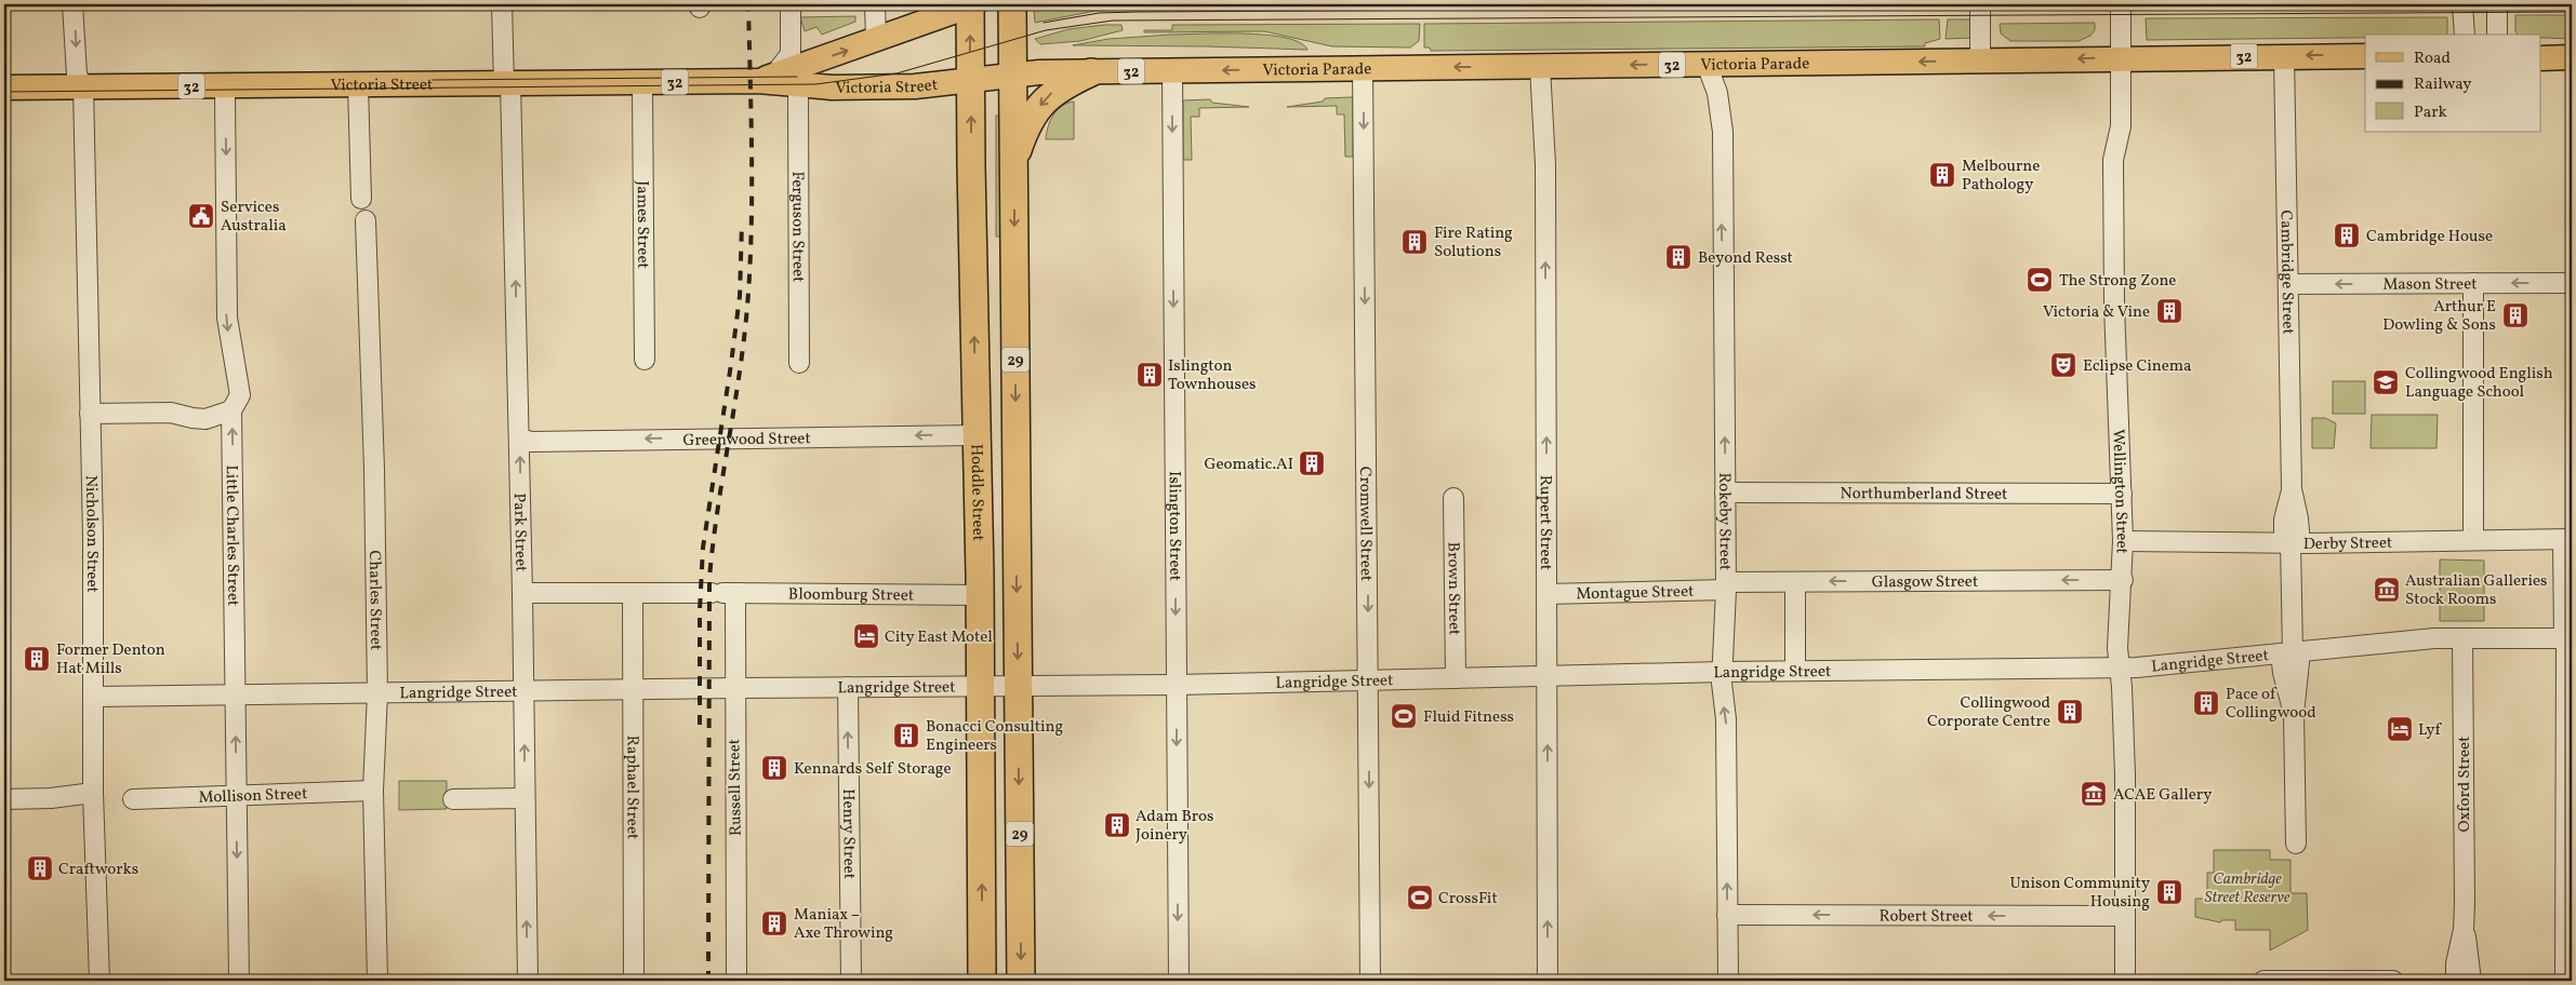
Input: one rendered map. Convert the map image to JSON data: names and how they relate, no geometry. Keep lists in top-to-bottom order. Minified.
{"streets":{"highway":["29","Hoddle Street"],"main road":["32","Victoria Parade","Victoria Street"],"street":["James Street","Ferguson Street","Cambridge Street","Mason Street","Greenwood Street","Northumberland Street","Wellington Street","Rokeby Street","Rupert Street","Cromwell Street","Islington Street","Park Street","Nicholson Street","Little Charles Street","Derby Street","Glasgow Street","Brown Street","Montague Street","Bloomburg Street","Charles Street","Langridge Street","Oxford Street","Raphael Street","Russell Street","Mollison Street","Henry Street","Robert Street"]},"crossings":[["32","Victoria Street"],["32","James Street"],["32","Ferguson Street"],["32","Nicholson Street"],["32","Little Charles Street"],["Victoria Parade","Victoria Street"],["Victoria Parade","Cambridge Street"],["Victoria Parade","29"],["Victoria Parade","Wellington Street"],["Victoria Parade","Rokeby Street"],["Victoria Parade","Rupert Street"],["Victoria Parade","Cromwell Street"],["Victoria Parade","Islington Street"],["Victoria Street","29"],["Victoria Street","Hoddle Street"],["Victoria Street","Park Street"],["Victoria Street","Nicholson Street"],["Cambridge Street","Mason Street"],["Cambridge Street","Derby Street"],["Cambridge Street","Langridge Street"],["29","Langridge Street"],["Greenwood Street","Hoddle Street"],["Greenwood Street","Park Street"],["Hoddle Street","Bloomburg Street"],["Hoddle Street","Langridge Street"],["Northumberland Street","Wellington Street"],["Northumberland Street","Rokeby Street"],["Wellington Street","Derby Street"],["Wellington Street","Glasgow Street"],["Wellington Street","Langridge Street"],["Wellington Street","Robert Street"],["Rokeby Street","Glasgow Street"],["Rokeby Street","Montague Street"],["Rokeby Street","Langridge Street"],["Rokeby Street","Robert Street"],["Rupert Street","Montague Street"],["Rupert Street","Langridge Street"],["Cromwell Street","Langridge Street"],["Islington Street","Langridge Street"],["Park Street","Bloomburg Street"],["Park Street","Langridge Street"],["Nicholson Street","Langridge Street"],["Little Charles Street","Langridge Street"],["Little Charles Street","Mollison Street"],["Glasgow Street","Montague Street"],["Brown Street","Langridge Street"],["Bloomburg Street","Raphael Street"],["Bloomburg Street","Russell Street"],["Charles Street","Langridge Street"],["Charles Street","Mollison Street"],["Langridge Street","Oxford Street"],["Langridge Street","Raphael Street"],["Langridge Street","Russell Street"],["Langridge Street","Henry Street"]],"one_way":["Victoria Parade","Mason Street","Greenwood Street","Rokeby Street","Rupert Street","Cromwell Street","Islington Street","Park Street","Glasgow Street","Henry Street","Robert Street"],"parks":["Cambridge Street Reserve"],"places":{"building":["Melbourne Pathology","Cambridge House","Fire Rating Solutions","Beyond Resst","Victoria & Vine","Arthur E Dowling & Sons","Islington Townhouses","Geomatic.AI","Former Denton Hat Mills","Pace of Collingwood","Collingwood Corporate Centre","Bonacci Consulting Engineers","Kennards Self Storage","Adam Bros Joinery","Craftworks","Unison Community Housing","Maniax – Axe Throwing"],"public building":["Services Australia"],"sports":["The Strong Zone","Fluid Fitness","CrossFit"],"theatre":["Eclipse Cinema"],"school or university":["Collingwood English Language School"],"museum":["Australian Galleries Stock Rooms","ACAE Gallery"],"hotel":["City East Motel","Lyf"]},"legend":["Road","Railway","Park"]}
